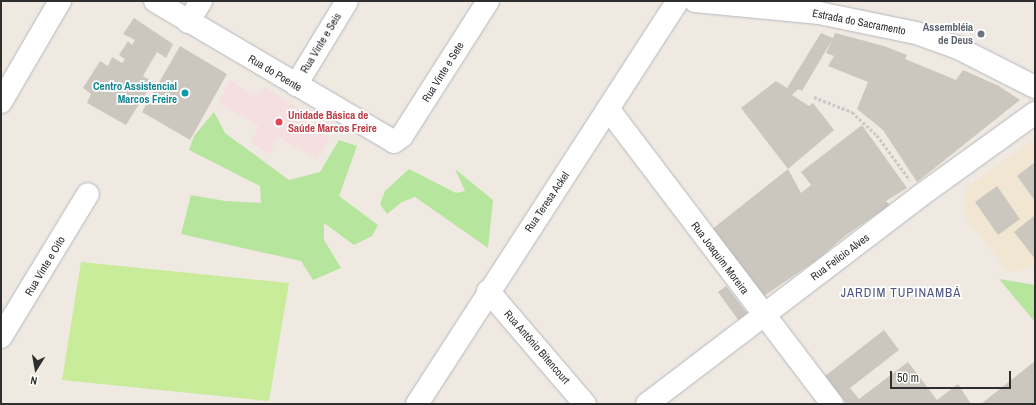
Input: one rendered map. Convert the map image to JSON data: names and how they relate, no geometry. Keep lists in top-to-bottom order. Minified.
{"streets":{"street":["Estrada do Sacramento","Rua Vinte e Seis","Rua Vinte e Sete","Rua do Poente","Rua Teresa Ackel","Rua Felício Alves","Rua Joaquim Moreira","Rua Vinte e Oito","Rua Antônio Bitencourt"]},"crossings":[["Rua Vinte e Seis","Rua do Poente"],["Rua Vinte e Sete","Rua do Poente"],["Rua Teresa Ackel","Rua Joaquim Moreira"],["Rua Teresa Ackel","Rua Antônio Bitencourt"],["Rua Felício Alves","Rua Joaquim Moreira"]],"districts":["JARDIM TUPINAMBÁ"],"places":["Assembléia de Deus","Centro Assistencial Marcos Freire","Unidade Básica de Saúde Marcos Freire"],"scale_bar":"50 m","north":"bottom"}
